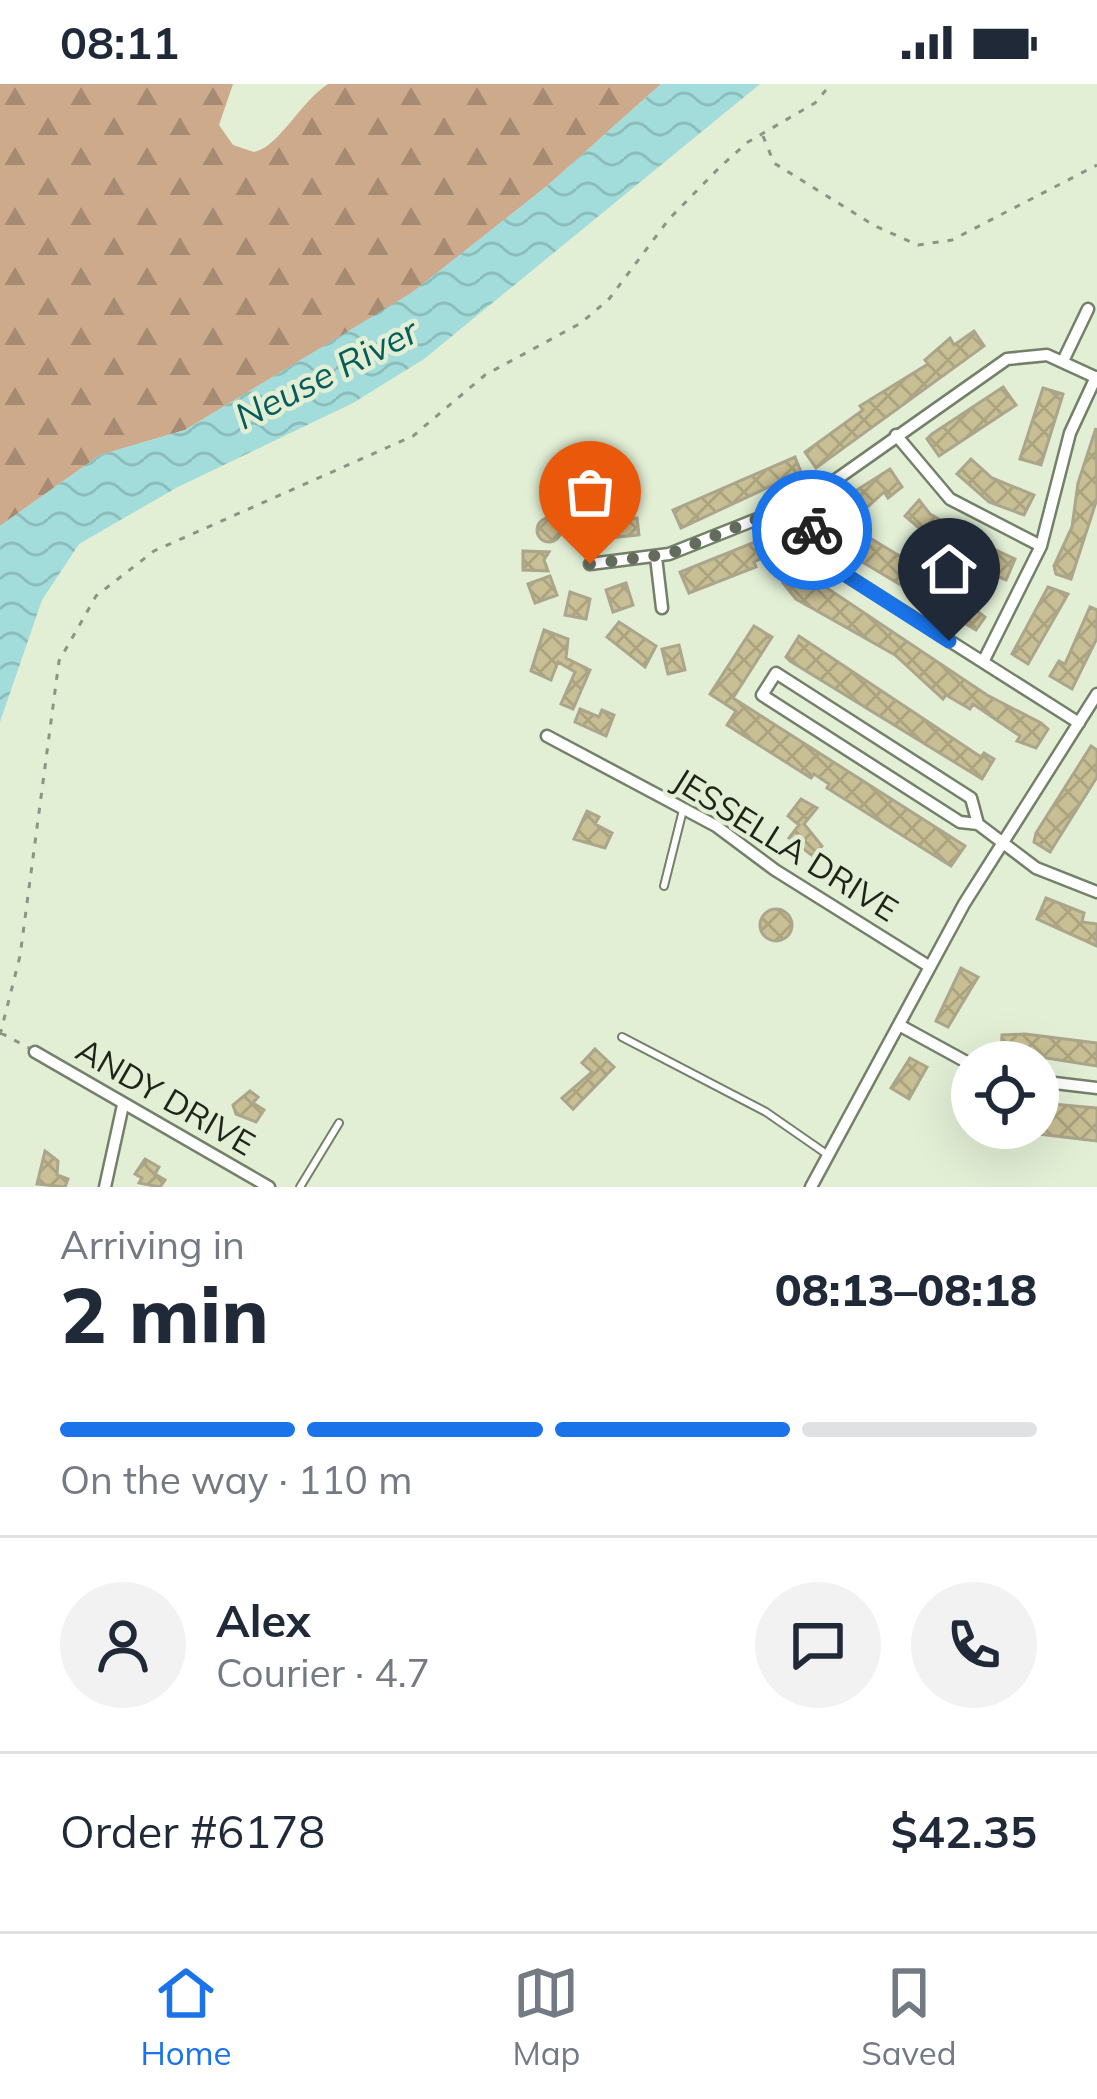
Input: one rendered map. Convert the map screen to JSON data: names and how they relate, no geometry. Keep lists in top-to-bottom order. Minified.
{"streets":{"street":["JESSELLA DRIVE","ANDY DRIVE"]},"water":["Neuse River"],"page":{"status":"08:11","heading":["2 min","Arriving in","08:13–08:18"],"panel":["Alex","Courier · 4.7","Order #6178","$42.35"],"bar":"On the way · 110 m","tabs":["Home","Map","Saved"]}}
